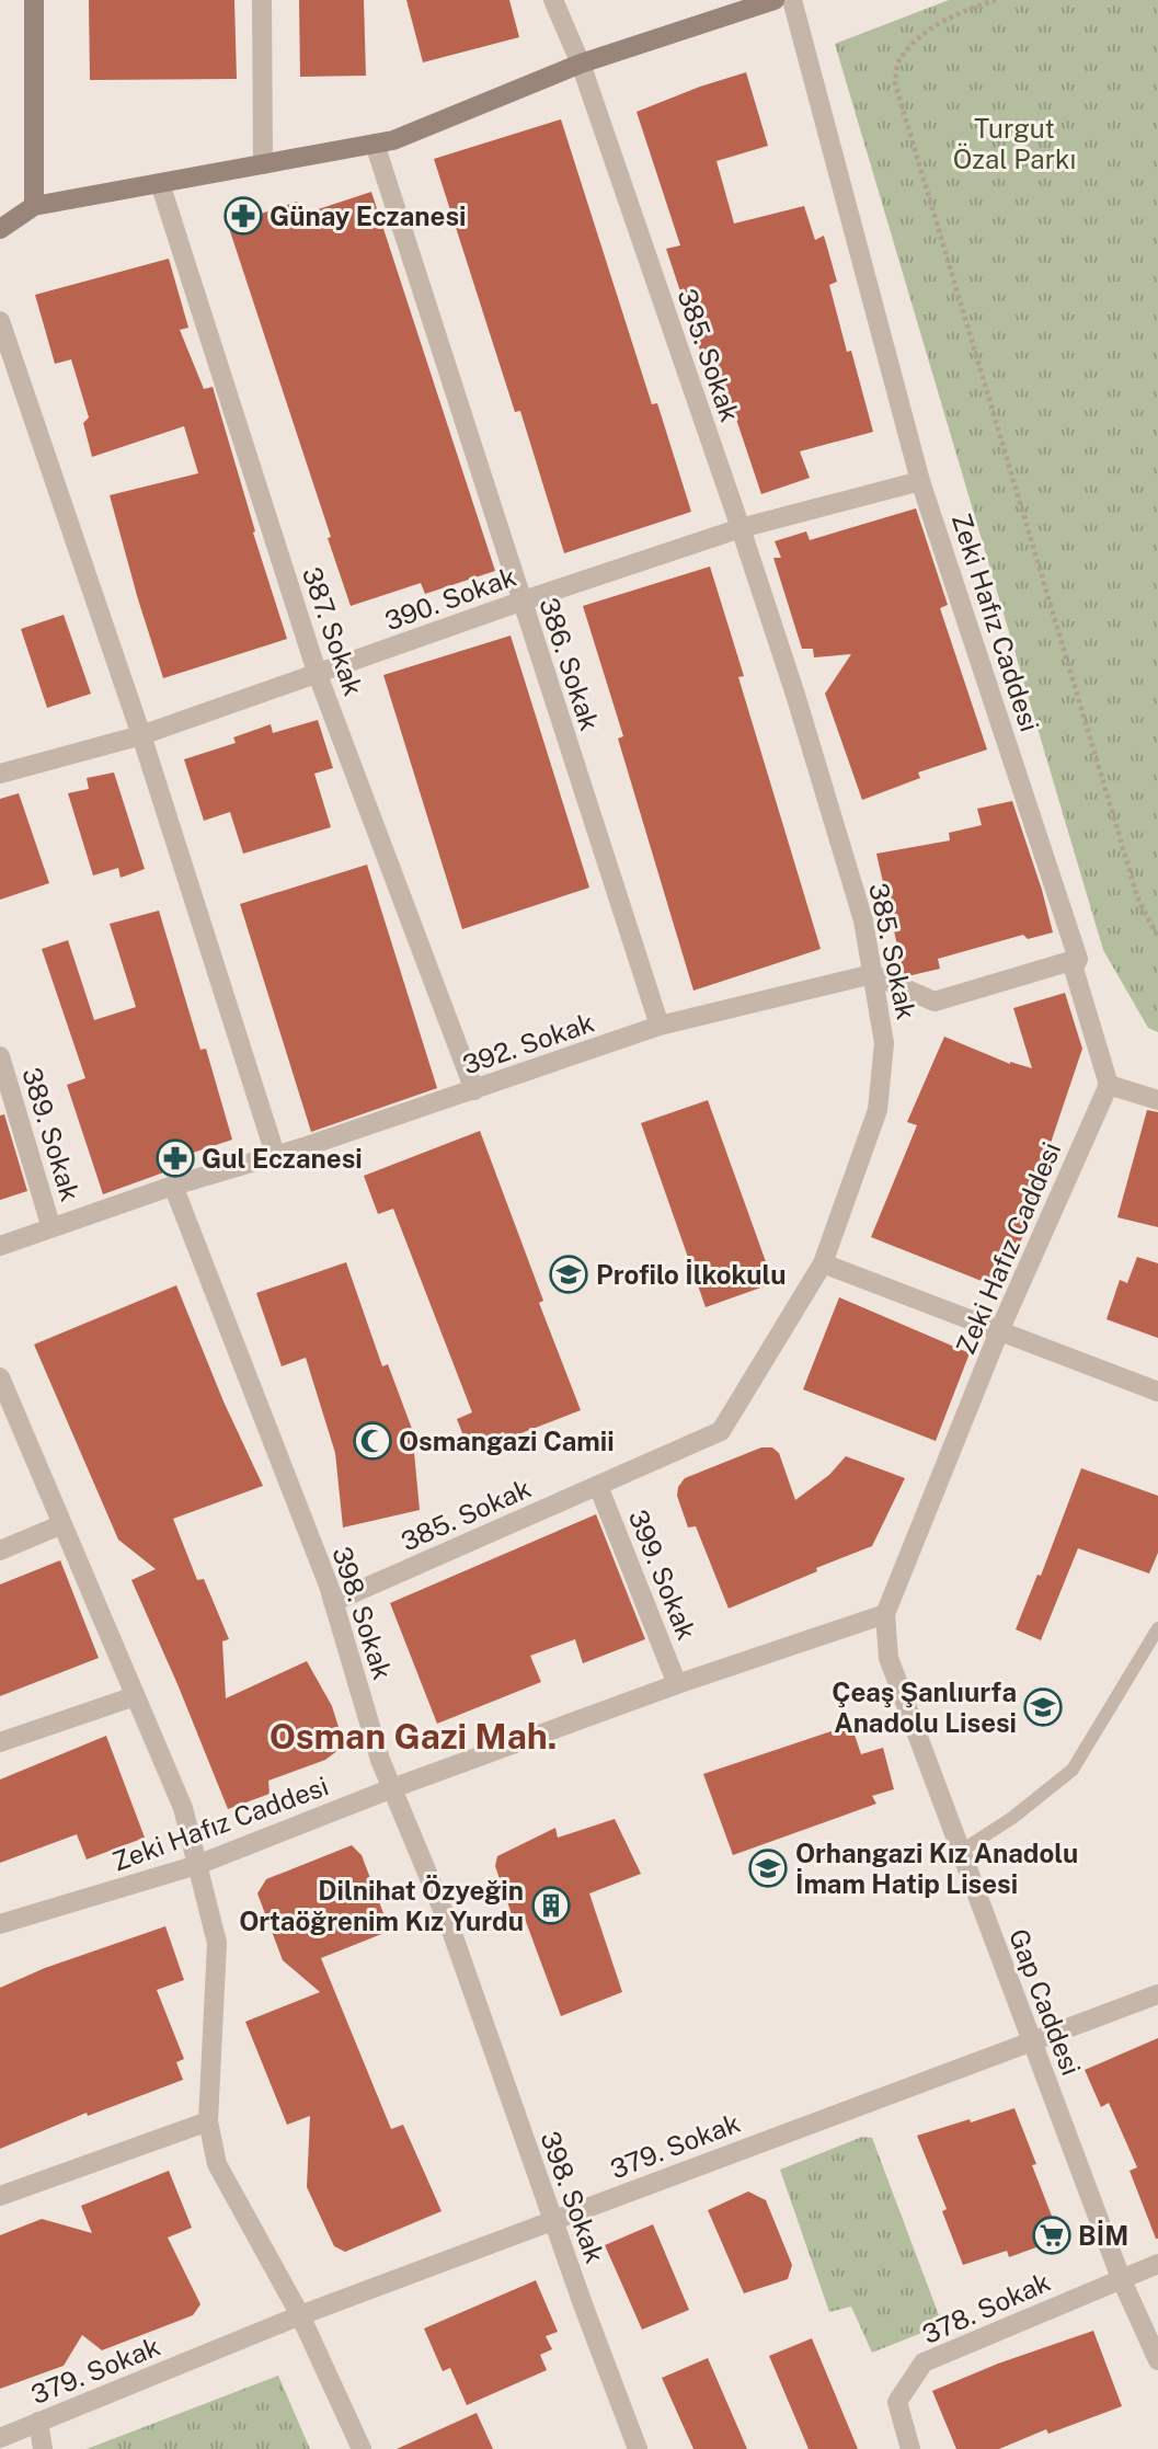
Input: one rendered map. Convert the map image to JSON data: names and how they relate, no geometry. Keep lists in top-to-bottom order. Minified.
{"streets":{"street":["385. Sokak","390. Sokak","Zeki Hafız Caddesi","387. Sokak","386. Sokak","392. Sokak","389. Sokak","399. Sokak","398. Sokak","Gap Caddesi","379. Sokak","378. Sokak"]},"crossings":[["385. Sokak","390. Sokak"],["385. Sokak","392. Sokak"],["385. Sokak","399. Sokak"],["385. Sokak","398. Sokak"],["390. Sokak","Zeki Hafız Caddesi"],["390. Sokak","387. Sokak"],["390. Sokak","386. Sokak"],["Zeki Hafız Caddesi","399. Sokak"],["Zeki Hafız Caddesi","398. Sokak"],["Zeki Hafız Caddesi","Gap Caddesi"],["387. Sokak","392. Sokak"],["386. Sokak","392. Sokak"],["392. Sokak","389. Sokak"],["392. Sokak","398. Sokak"],["398. Sokak","379. Sokak"],["Gap Caddesi","379. Sokak"],["Gap Caddesi","378. Sokak"]],"districts":["Osman Gazi Mah."],"parks":["Turgut Özal Parkı"],"places":{"pharmacy":["Günay Eczanesi","Gul Eczanesi"],"school or university":["Profilo İlkokulu","Çeaş Şanlıurfa Anadolu Lisesi","Orhangazi Kız Anadolu İmam Hatip Lisesi"],"mosque":["Osmangazi Camii"],"building":["Dilnihat Özyeğin Ortaöğrenim Kız Yurdu"],"supermarket":["BİM"]}}
